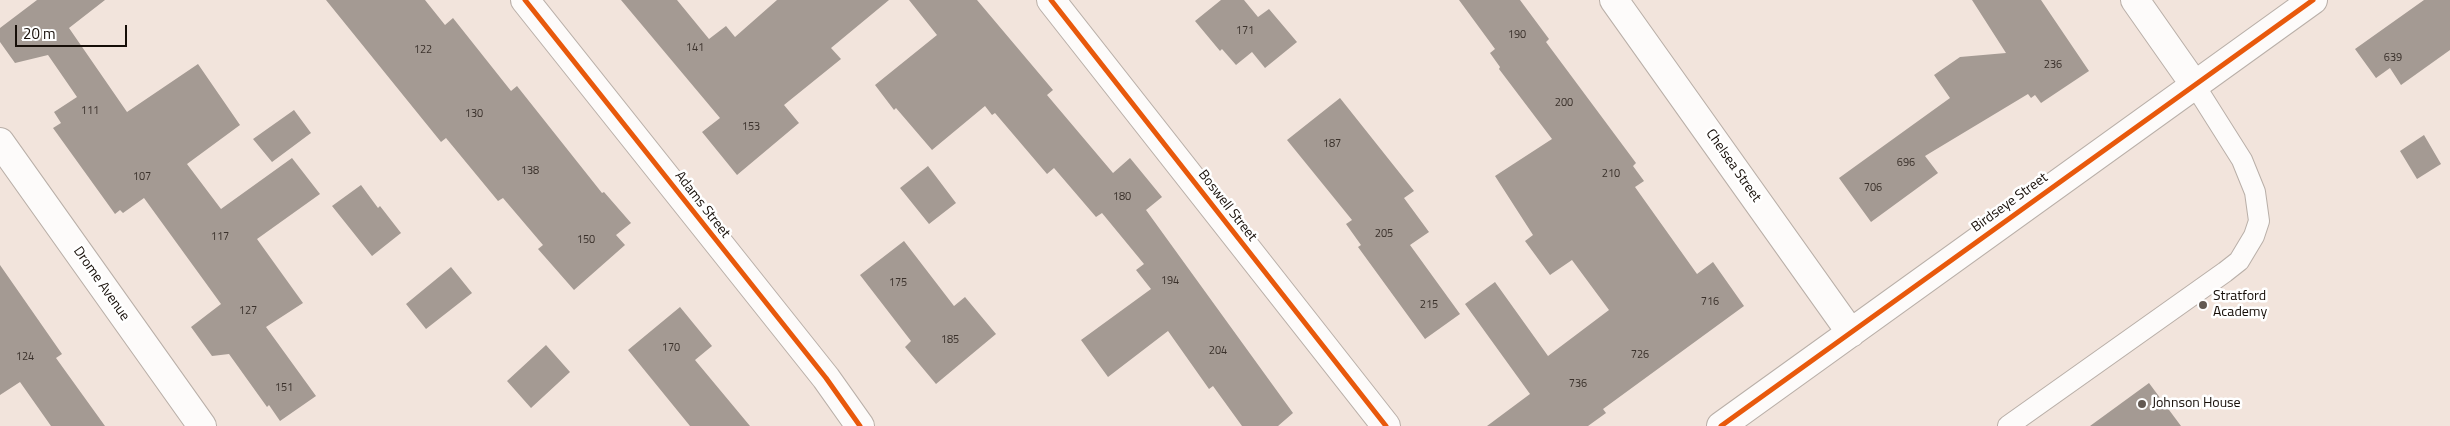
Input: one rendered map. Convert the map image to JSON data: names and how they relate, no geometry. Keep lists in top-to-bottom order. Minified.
{"streets":{"street":["Chelsea Street","Birdseye Street","Adams Street","Boswell Street","Drome Avenue"]},"crossings":[["Chelsea Street","Birdseye Street"]],"places":["Stratford Academy","Johnson House"],"house_numbers":["171","190","141","122","639","236","200","111","130","153","187","696","138","210","107","706","180","205","117","150","194","175","716","215","127","185","170","204","726","124","736","151"],"scale_bar":"20 m"}
